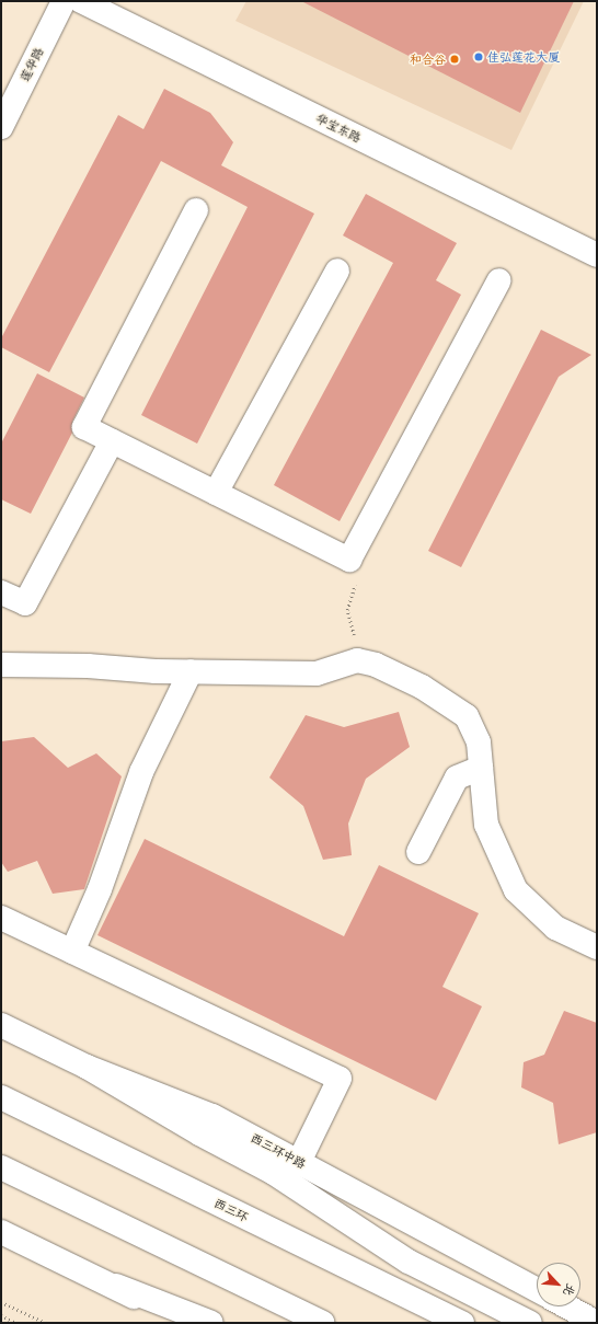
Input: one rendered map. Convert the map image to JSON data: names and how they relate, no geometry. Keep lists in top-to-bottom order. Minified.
{"streets":{"main road":["莲华路","华宝东路","西三环中路","西三环"]},"places":["佳弘莲花大厦","和合谷"],"north":"bottom right"}
